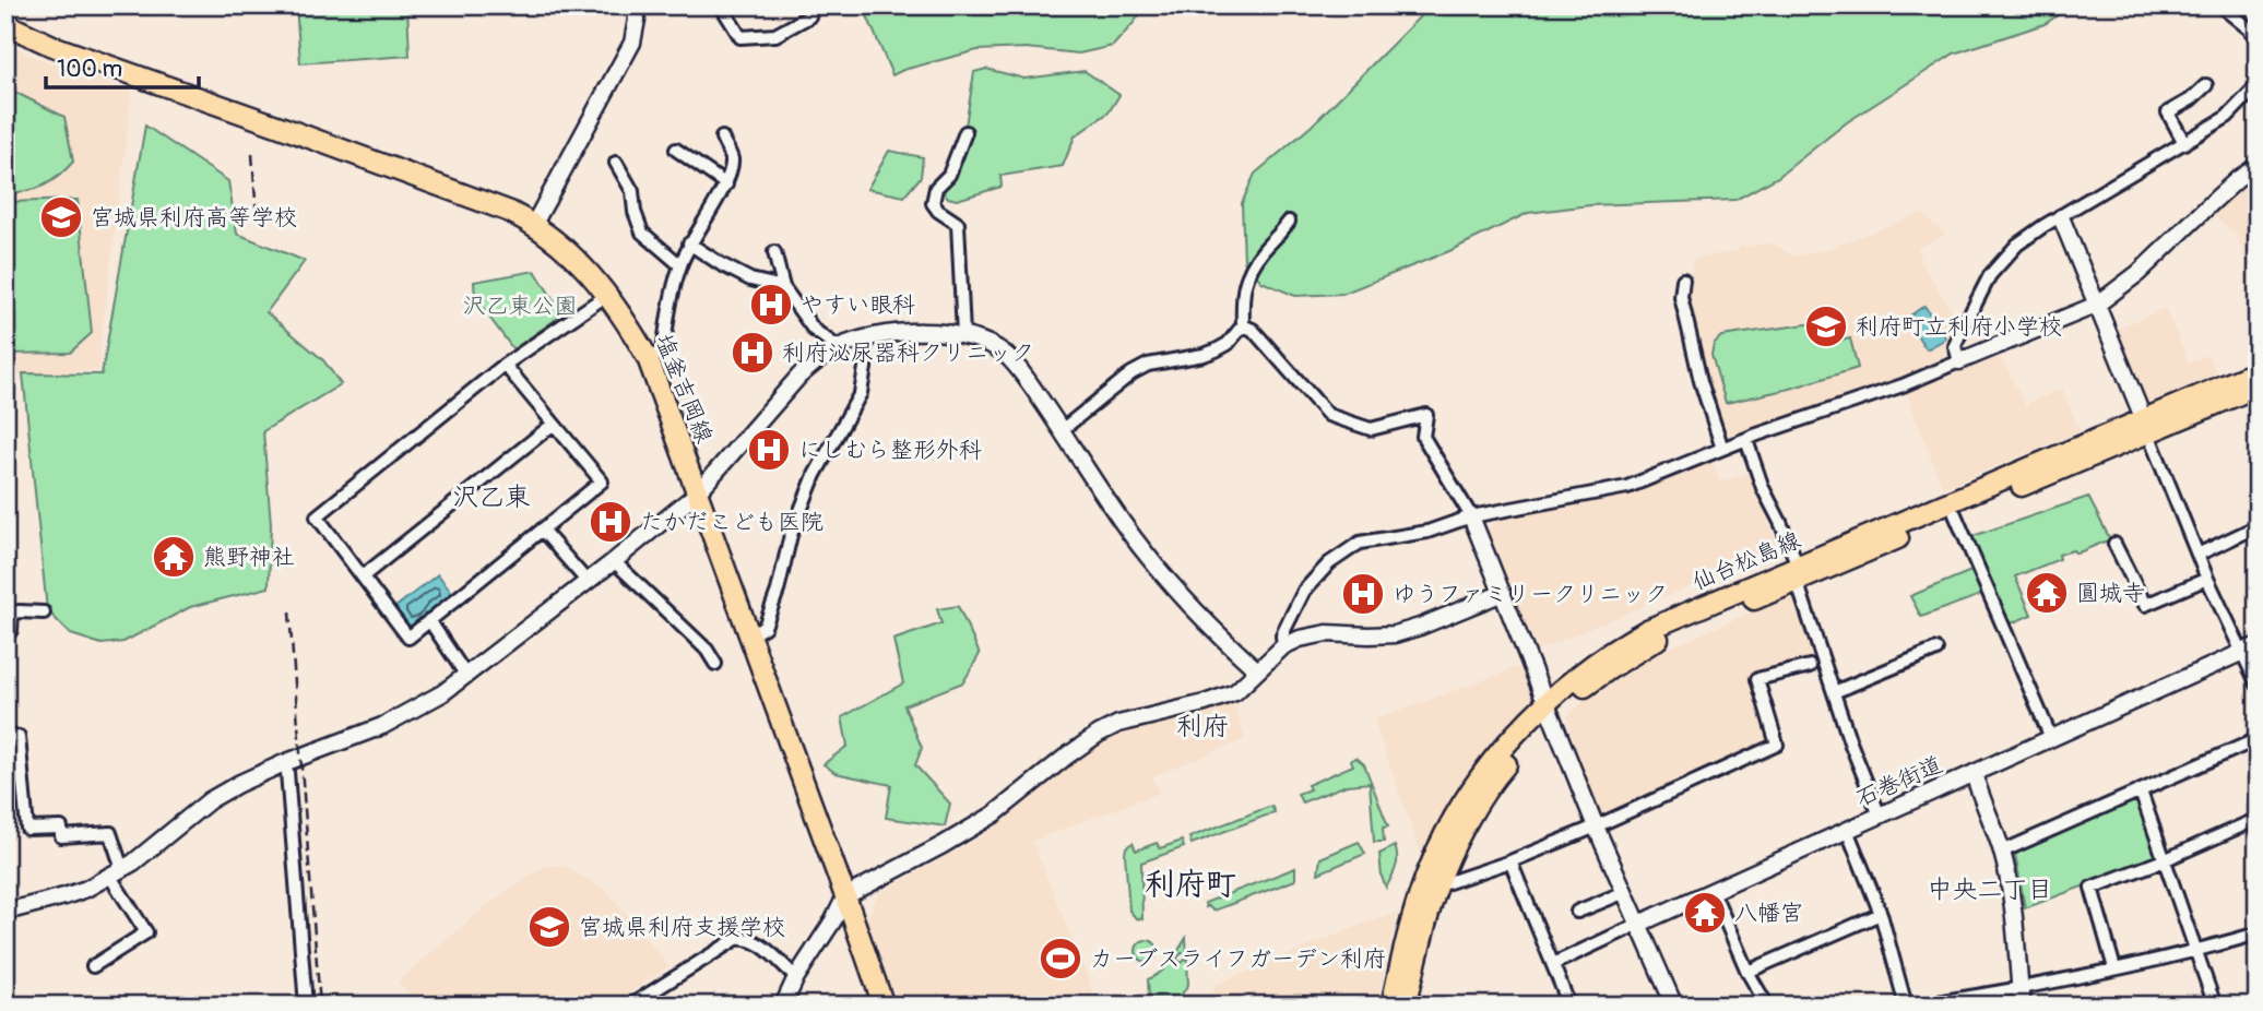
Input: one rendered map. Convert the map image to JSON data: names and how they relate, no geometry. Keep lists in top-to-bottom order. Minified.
{"streets":{"main road":["塩釜吉岡線","仙台松島線"],"street":["石巻街道"]},"districts":["沢乙東","利府","利府町","中央二丁目"],"parks":["沢乙東公園"],"places":{"school or university":["宮城県利府高等学校","利府町立利府小学校","宮城県利府支援学校"],"hospital":["やすい眼科","利府泌尿器科クリニック","にしむら整形外科","たかだこども医院","ゆうファミリークリニック"],"temple":["熊野神社","圓城寺","八幡宮"],"sports":["カーブスライフガーデン利府"]},"scale_bar":"100 m"}
